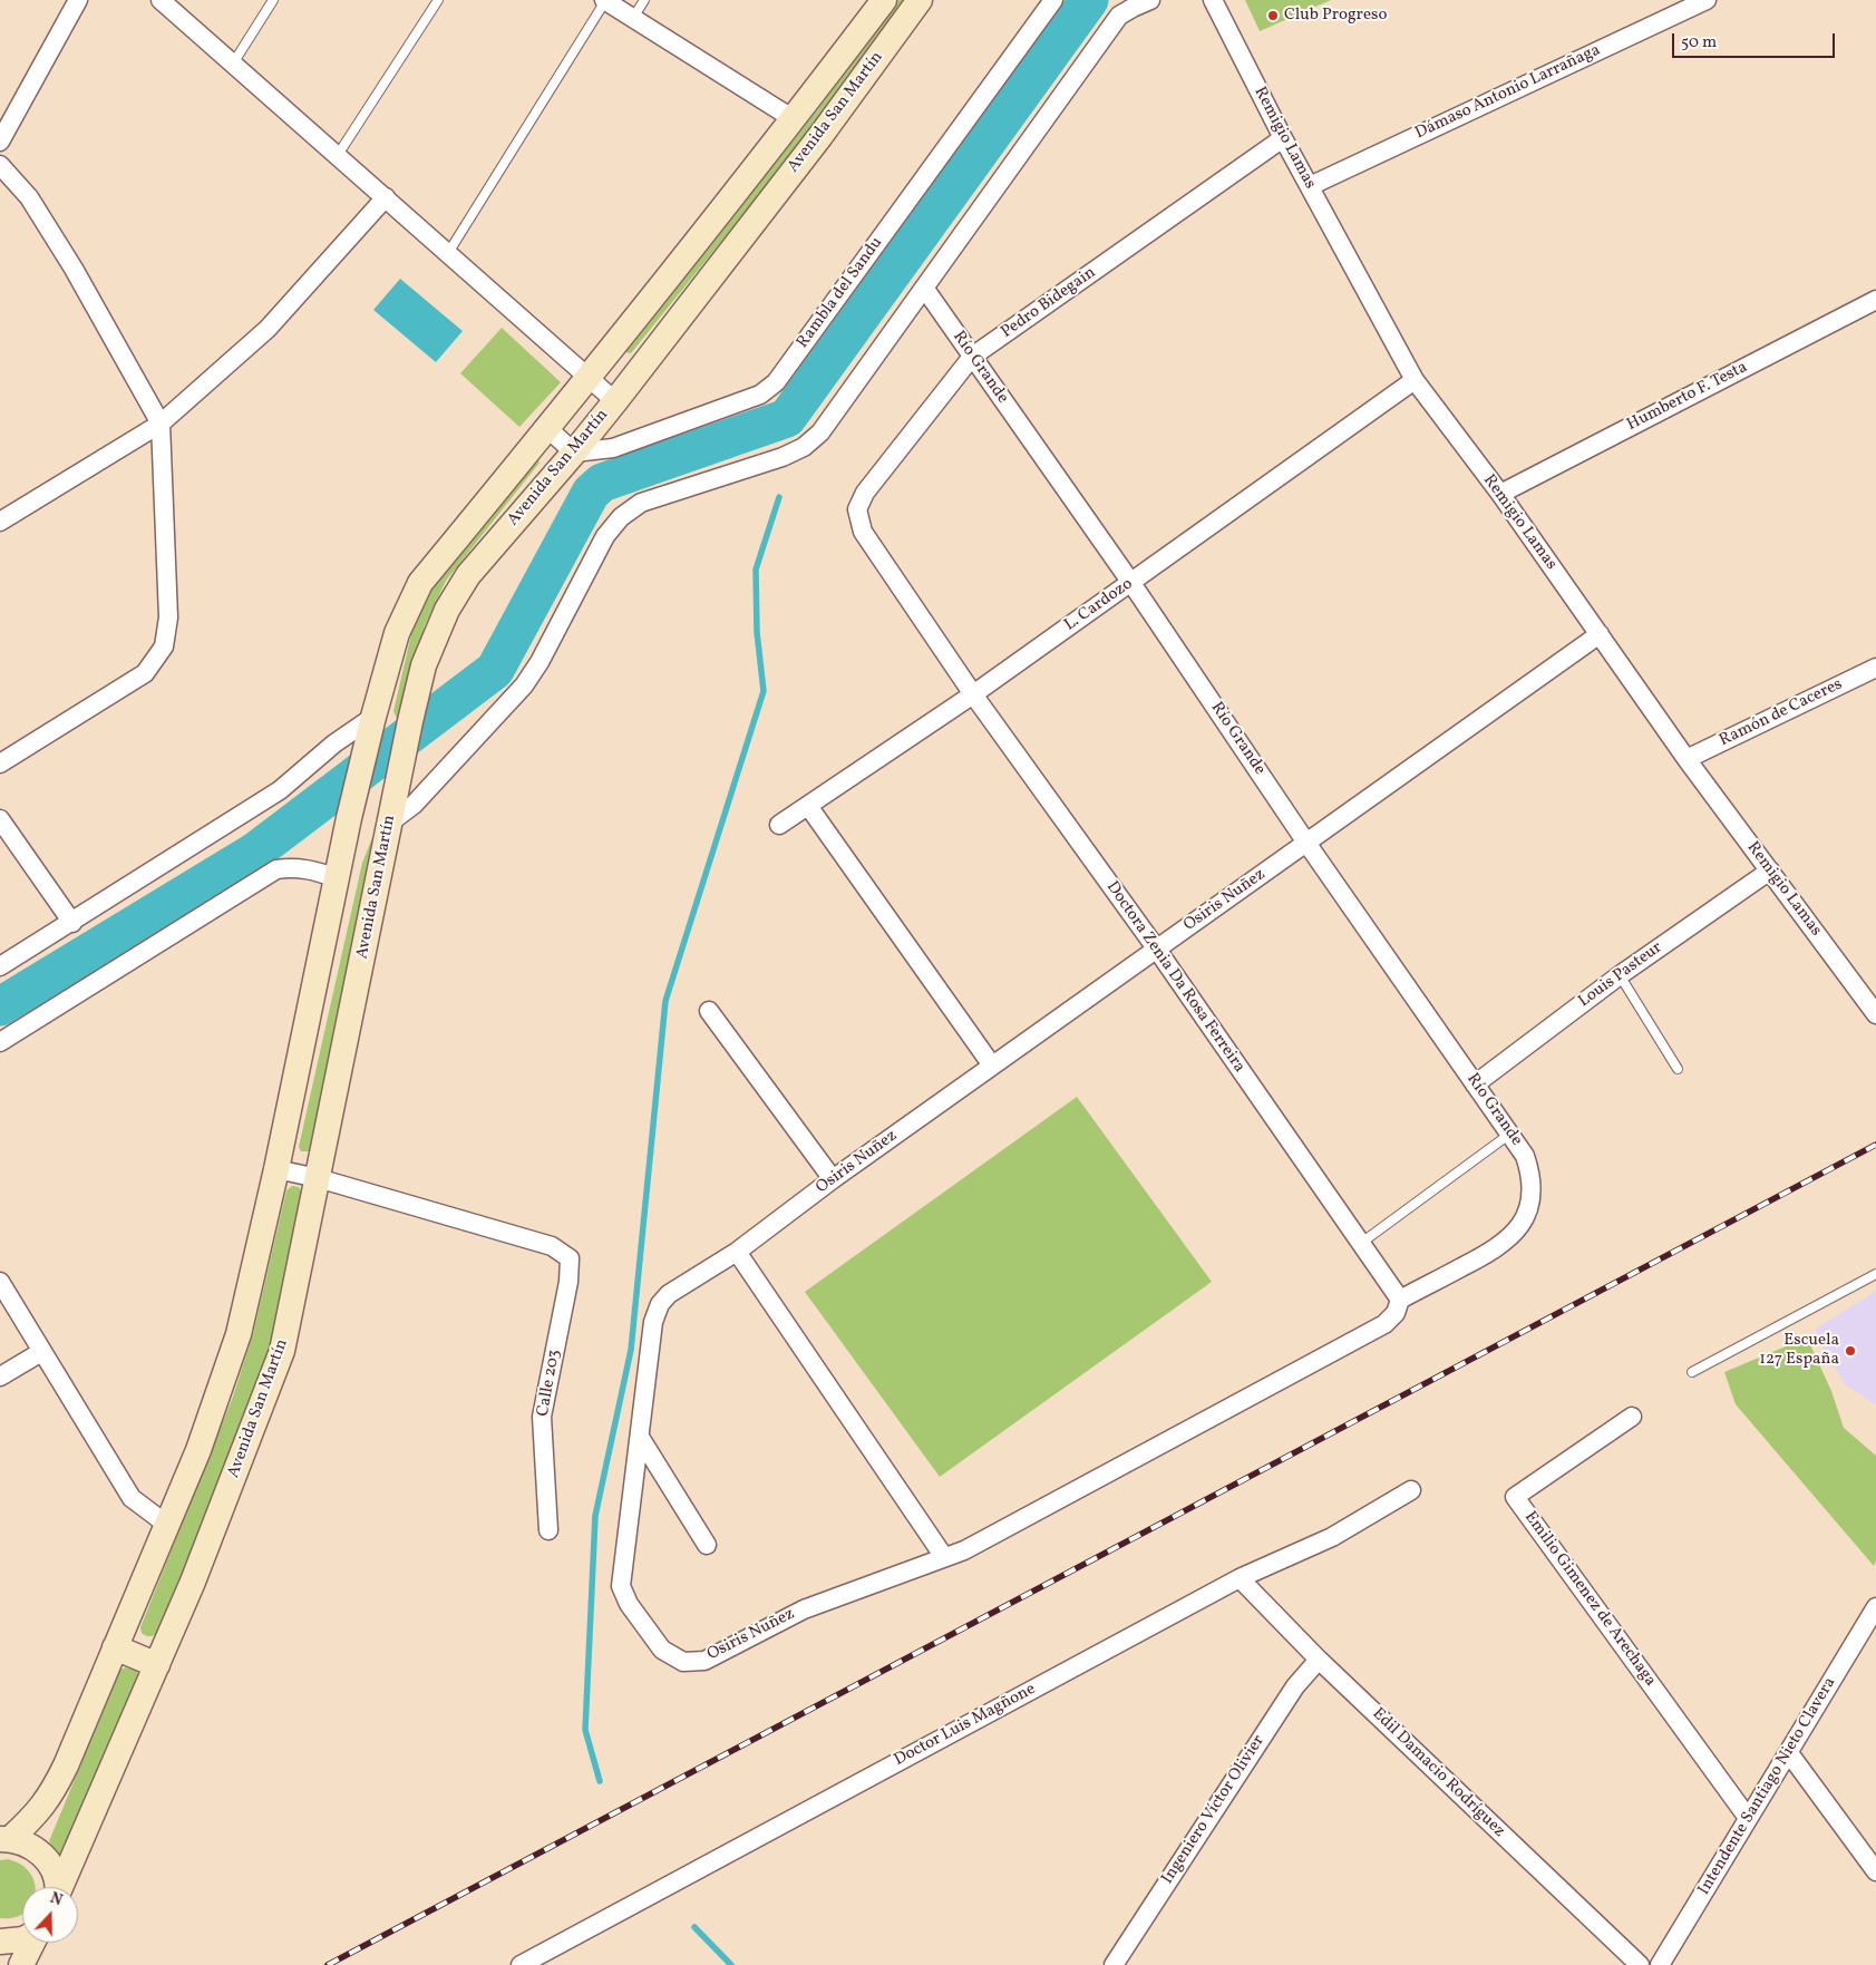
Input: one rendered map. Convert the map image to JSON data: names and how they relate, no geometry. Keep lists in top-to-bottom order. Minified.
{"streets":{"street":["Dámaso Antonio Larrañaga","Avenida San Martín","Remigio Lamas","Rambla del Sandu","Pedro Bidegain","Río Grande","Humberto F. Testa","L. Cardozo","Ramón de Caceres","Osiris Nuñez","Louis Pasteur","Doctora Zenia Da Rosa Ferreira","Calle 203","Emilio Gimenez de Arechaga","Doctor Luis Magñone","Edil Damacio Rodríguez","Intendente Santiago Nieto Clavera","Ingeniero Víctor Olivier"]},"crossings":[["Dámaso Antonio Larrañaga","Remigio Lamas"],["Avenida San Martín","Rambla del Sandu"],["Avenida San Martín","Calle 203"],["Remigio Lamas","Pedro Bidegain"],["Remigio Lamas","Humberto F. Testa"],["Remigio Lamas","L. Cardozo"],["Remigio Lamas","Ramón de Caceres"],["Remigio Lamas","Osiris Nuñez"],["Remigio Lamas","Louis Pasteur"],["Pedro Bidegain","Río Grande"],["Pedro Bidegain","Doctora Zenia Da Rosa Ferreira"],["Río Grande","L. Cardozo"],["Río Grande","Osiris Nuñez"],["Río Grande","Louis Pasteur"],["Río Grande","Doctora Zenia Da Rosa Ferreira"],["L. Cardozo","Doctora Zenia Da Rosa Ferreira"],["Osiris Nuñez","Doctora Zenia Da Rosa Ferreira"],["Emilio Gimenez de Arechaga","Intendente Santiago Nieto Clavera"],["Doctor Luis Magñone","Edil Damacio Rodríguez"],["Edil Damacio Rodríguez","Ingeniero Víctor Olivier"]],"places":["Club Progreso","Escuela 127 España"],"scale_bar":"50 m","north":"top"}
